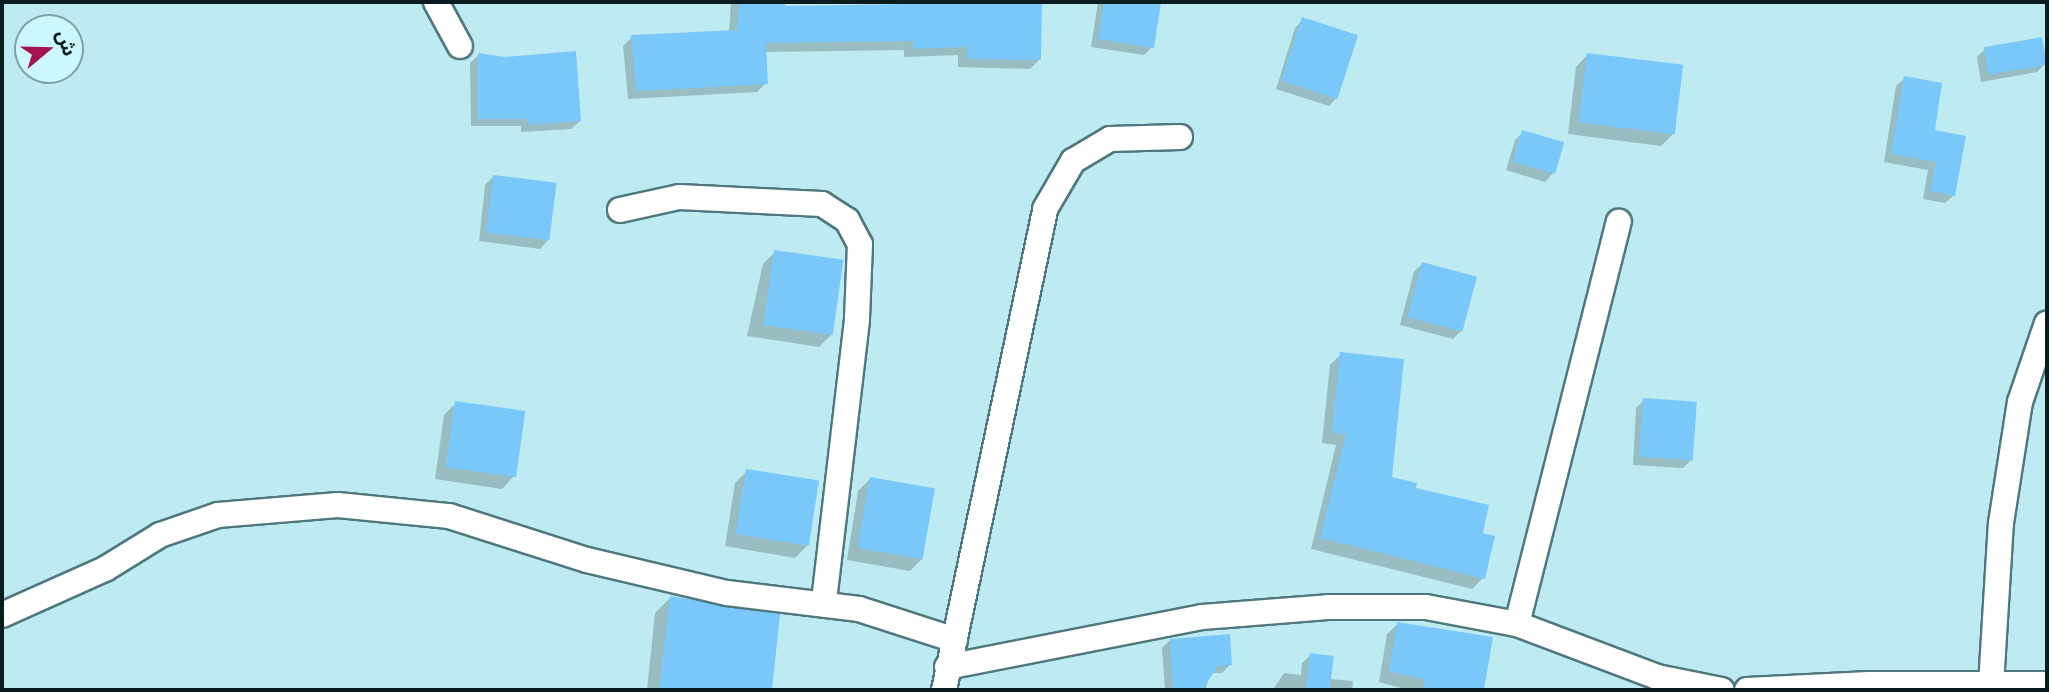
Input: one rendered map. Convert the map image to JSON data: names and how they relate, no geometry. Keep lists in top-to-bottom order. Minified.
{"north":"right"}
